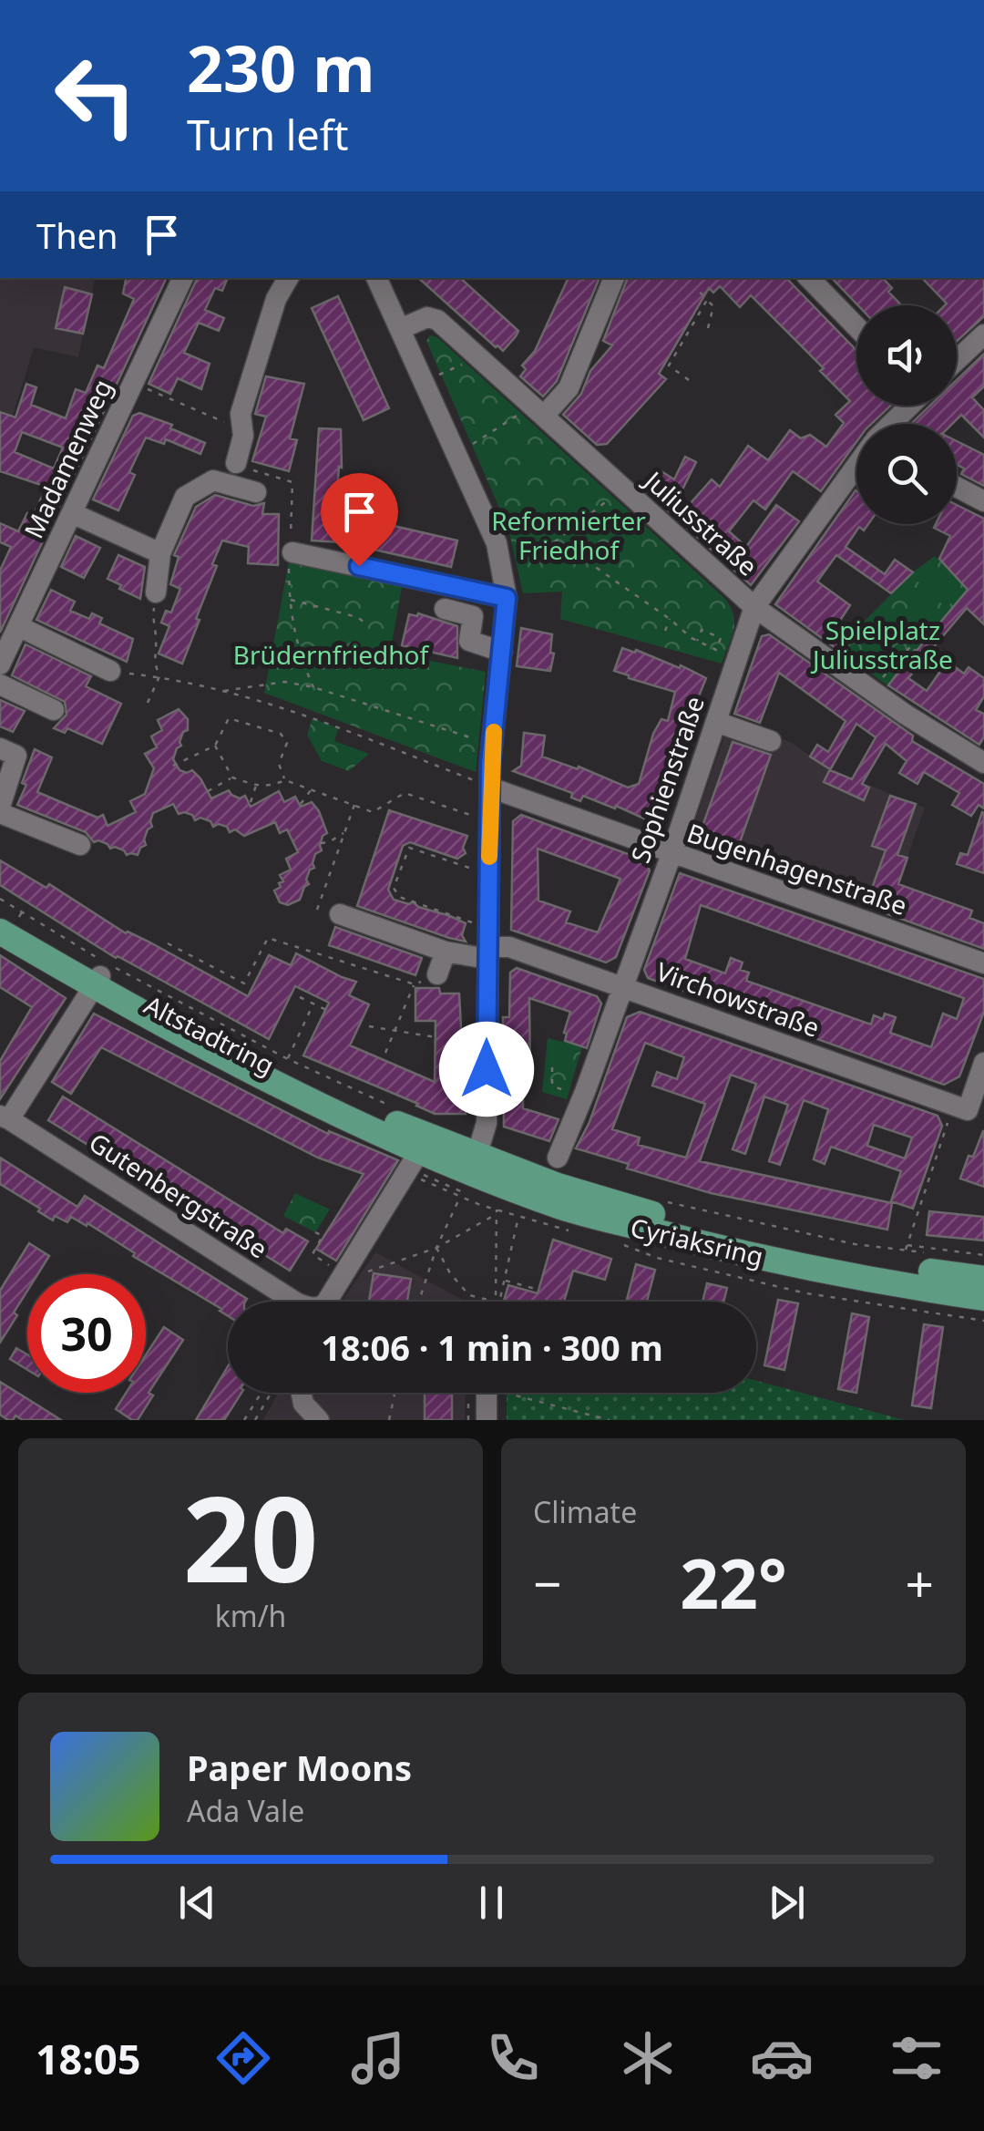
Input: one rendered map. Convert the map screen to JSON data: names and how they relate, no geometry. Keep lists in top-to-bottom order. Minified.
{"streets":{"main road":["Altstadtring","Cyriaksring"],"street":["Madamenweg","Juliusstraße","Sophienstraße","Bugenhagenstraße","Virchowstraße","Gutenbergstraße"]},"crossings":[["Juliusstraße","Sophienstraße"],["Sophienstraße","Bugenhagenstraße"],["Sophienstraße","Virchowstraße"],["Altstadtring","Cyriaksring"]],"parks":["Reformierter Friedhof","Spielplatz Juliusstraße","Brüdernfriedhof"],"page":{"turn":["230 m","Turn left"],"then":"Then","limit":"30","trip":"18:06 · 1 min · 300 m","tile":[["20","km/h"],"Climate"],"heat":["−","22°","+"],"song":["Paper Moons","Ada Vale"],"tabs":"18:05"}}
